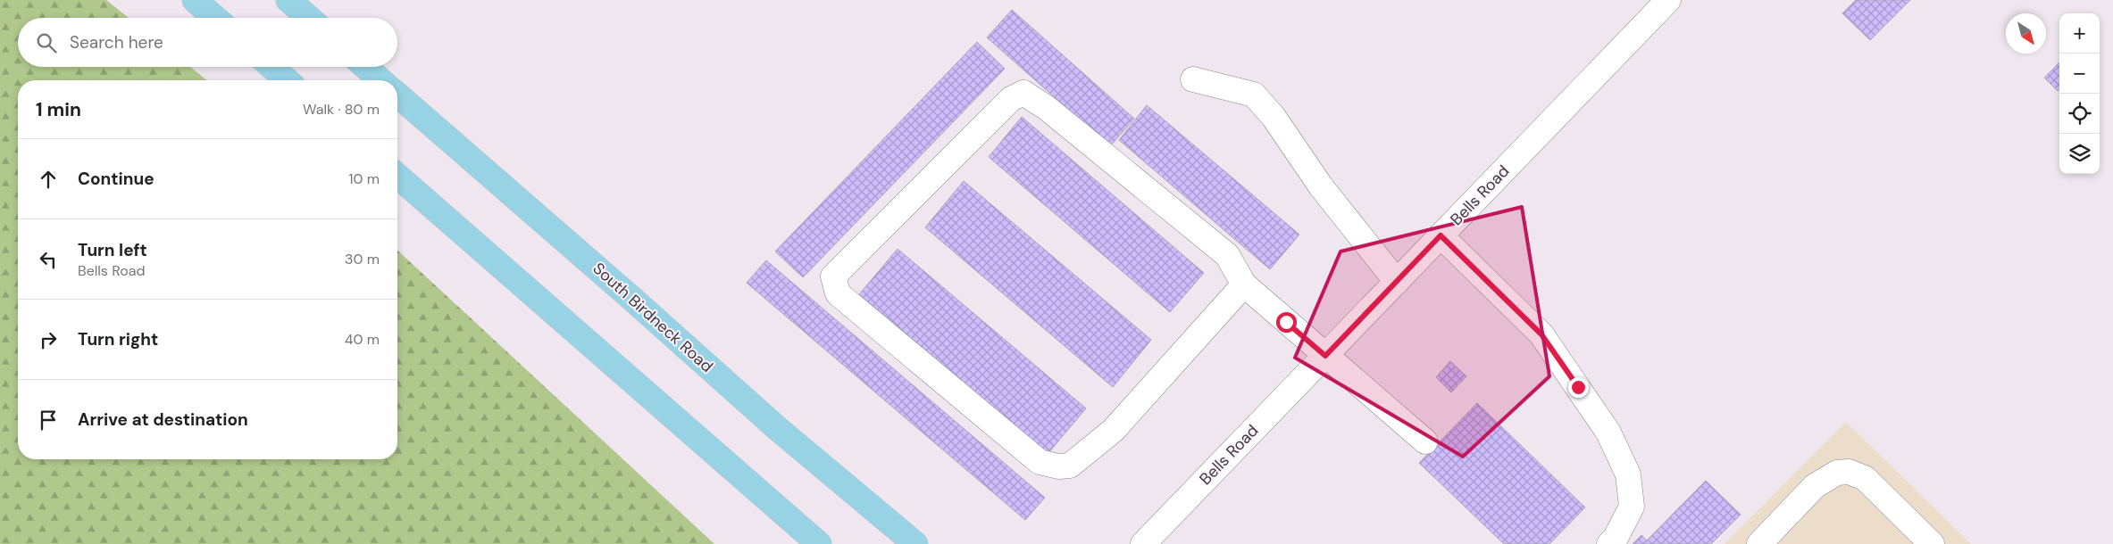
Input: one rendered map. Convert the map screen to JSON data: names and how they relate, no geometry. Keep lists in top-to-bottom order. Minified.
{"streets":{"main road":["South Birdneck Road"],"street":["Bells Road"]},"north":"bottom right","page":{"map_buttons":["+","−"],"search":"Search here","heading":["1 min","Walk · 80 m"],"list":[["Continue","10 m"],["Turn left","Bells Road","30 m"],["Turn right","40 m"],"Arrive at destination"]}}
